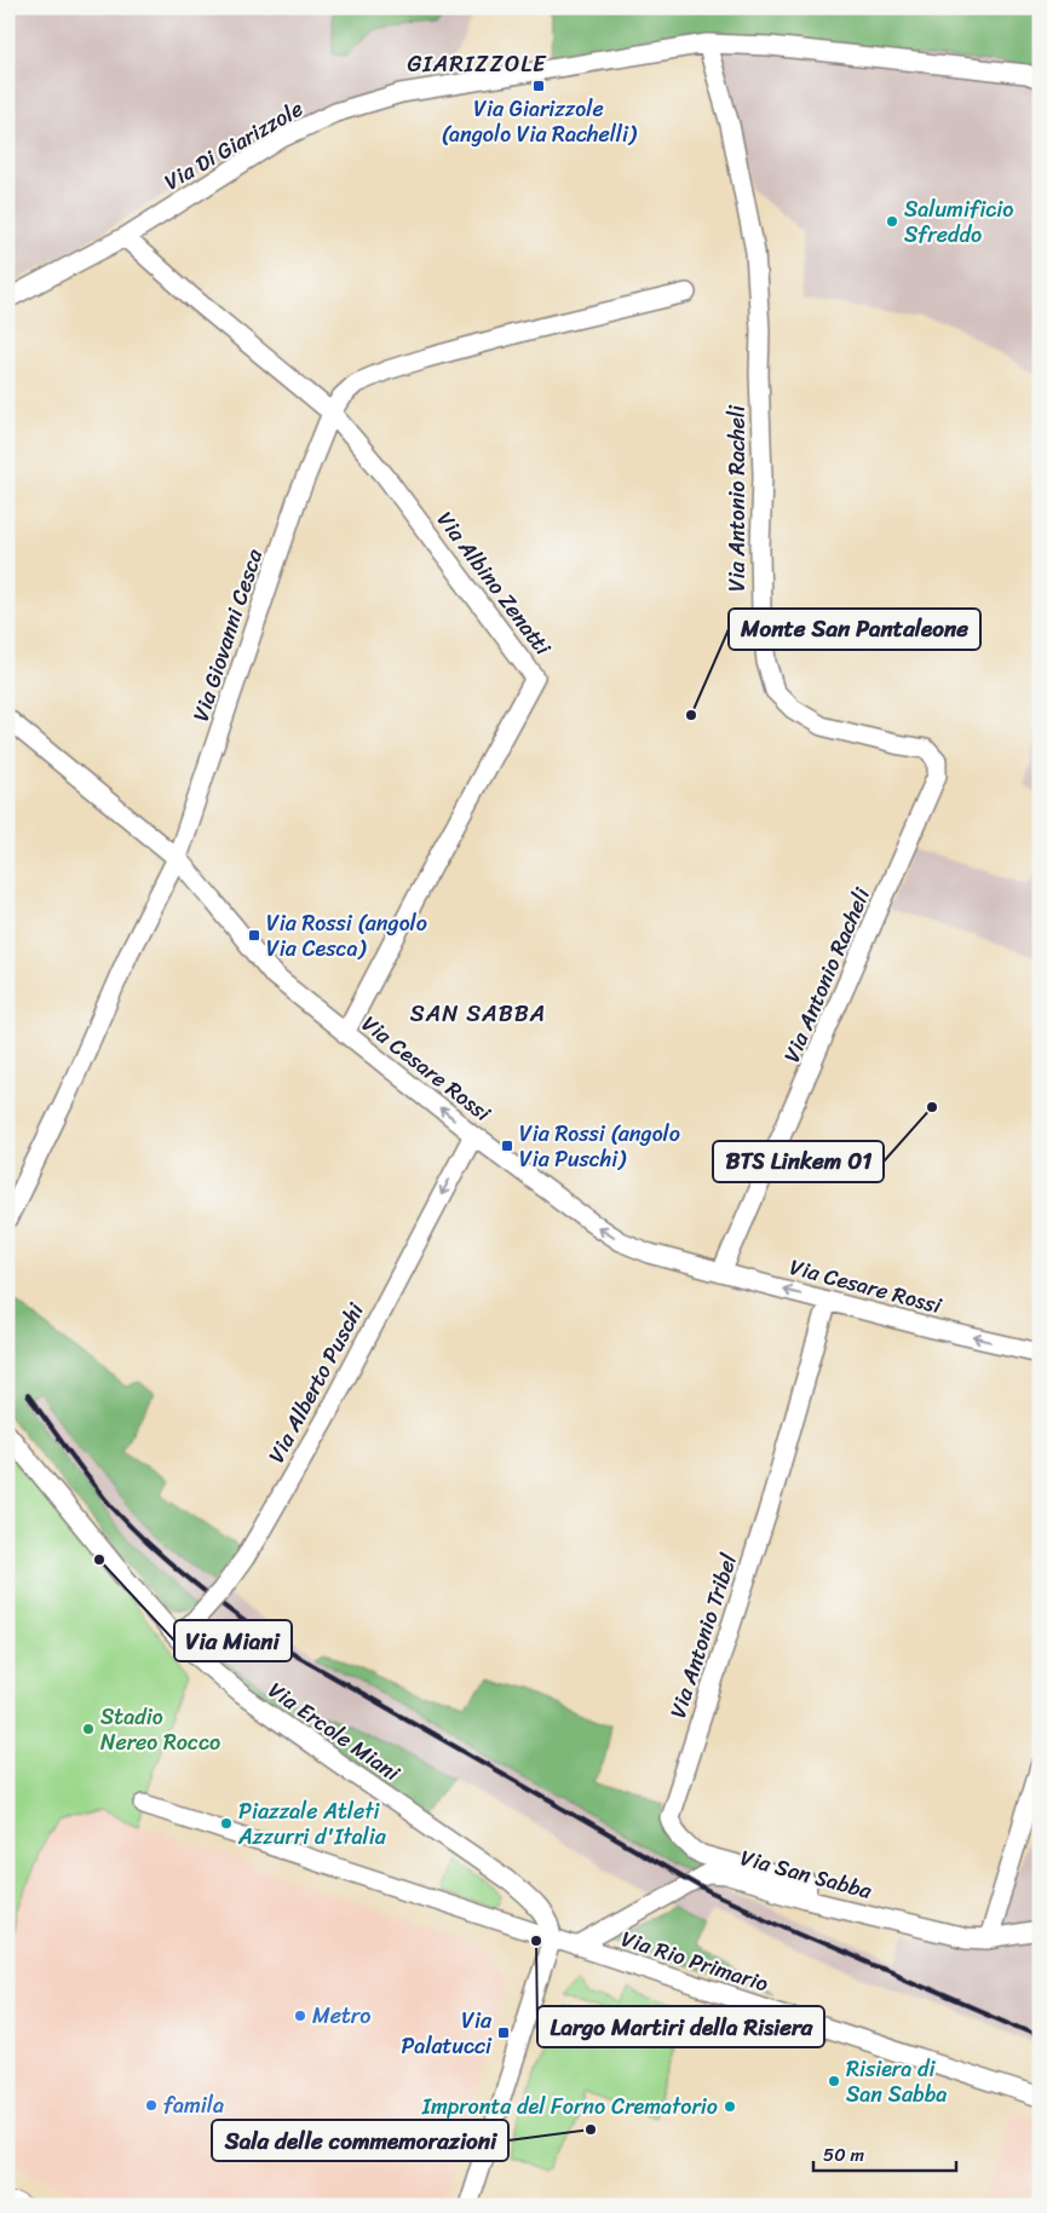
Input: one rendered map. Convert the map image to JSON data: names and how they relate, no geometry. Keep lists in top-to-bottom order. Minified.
{"streets":{"street":["Via Di Giarizzole","Via Antonio Racheli","Via Albino Zenatti","Via Giovanni Cesca","Via Cesare Rossi","Via Alberto Puschi","Via Antonio Tribel","Via Ercole Miani","Via San Sabba","Via Rio Primario"]},"crossings":[["Via Di Giarizzole","Via Antonio Racheli"],["Via Di Giarizzole","Via Albino Zenatti"],["Via Antonio Racheli","Via Cesare Rossi"],["Via Albino Zenatti","Via Giovanni Cesca"],["Via Albino Zenatti","Via Cesare Rossi"],["Via Giovanni Cesca","Via Cesare Rossi"],["Via Cesare Rossi","Via Alberto Puschi"],["Via Cesare Rossi","Via Antonio Tribel"],["Via Alberto Puschi","Via Ercole Miani"],["Via Antonio Tribel","Via San Sabba"],["Via Ercole Miani","Via Rio Primario"],["Via San Sabba","Via Rio Primario"]],"one_way":["Via Cesare Rossi","Via Alberto Puschi"],"districts":["GIARIZZOLE","SAN SABBA"],"places":{"transit":["Via Giarizzole (angolo Via Rachelli)","Via Rossi (angolo Via Cesca)","Via Rossi (angolo Via Puschi)","Via Palatucci"],"other":["Salumificio Sfreddo","Monte San Pantaleone","BTS Linkem 01","Via Miani","Stadio Nereo Rocco","Piazzale Atleti Azzurri d'Italia","Largo Martiri della Risiera","Metro","Risiera di San Sabba","famila","Impronta del Forno Crematorio","Sala delle commemorazioni"]},"scale_bar":"50 m"}
